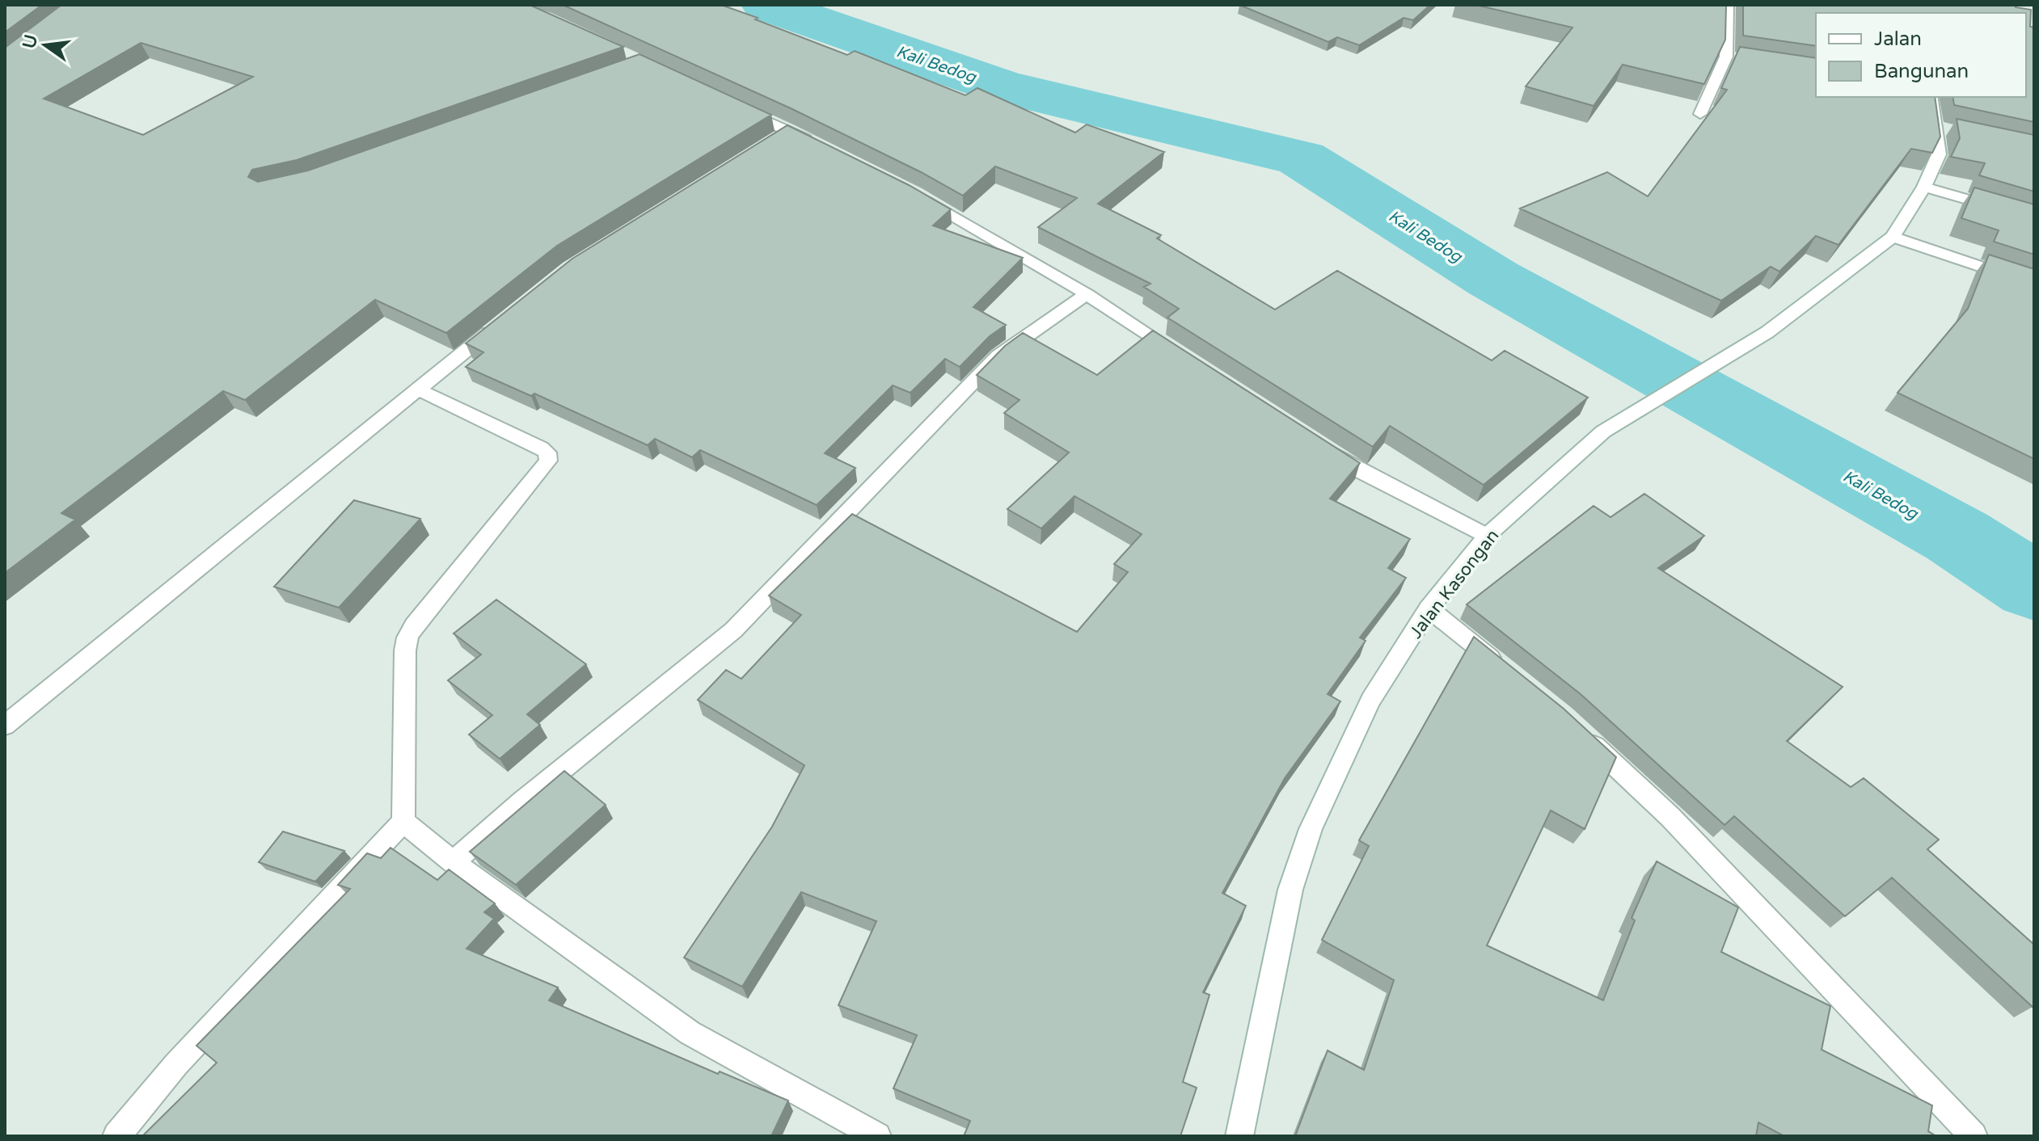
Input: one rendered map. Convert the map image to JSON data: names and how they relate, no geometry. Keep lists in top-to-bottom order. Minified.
{"streets":{"street":["Jalan Kasongan"]},"water":["Kali Bedog"],"legend":["Jalan","Bangunan"],"north":"left"}
